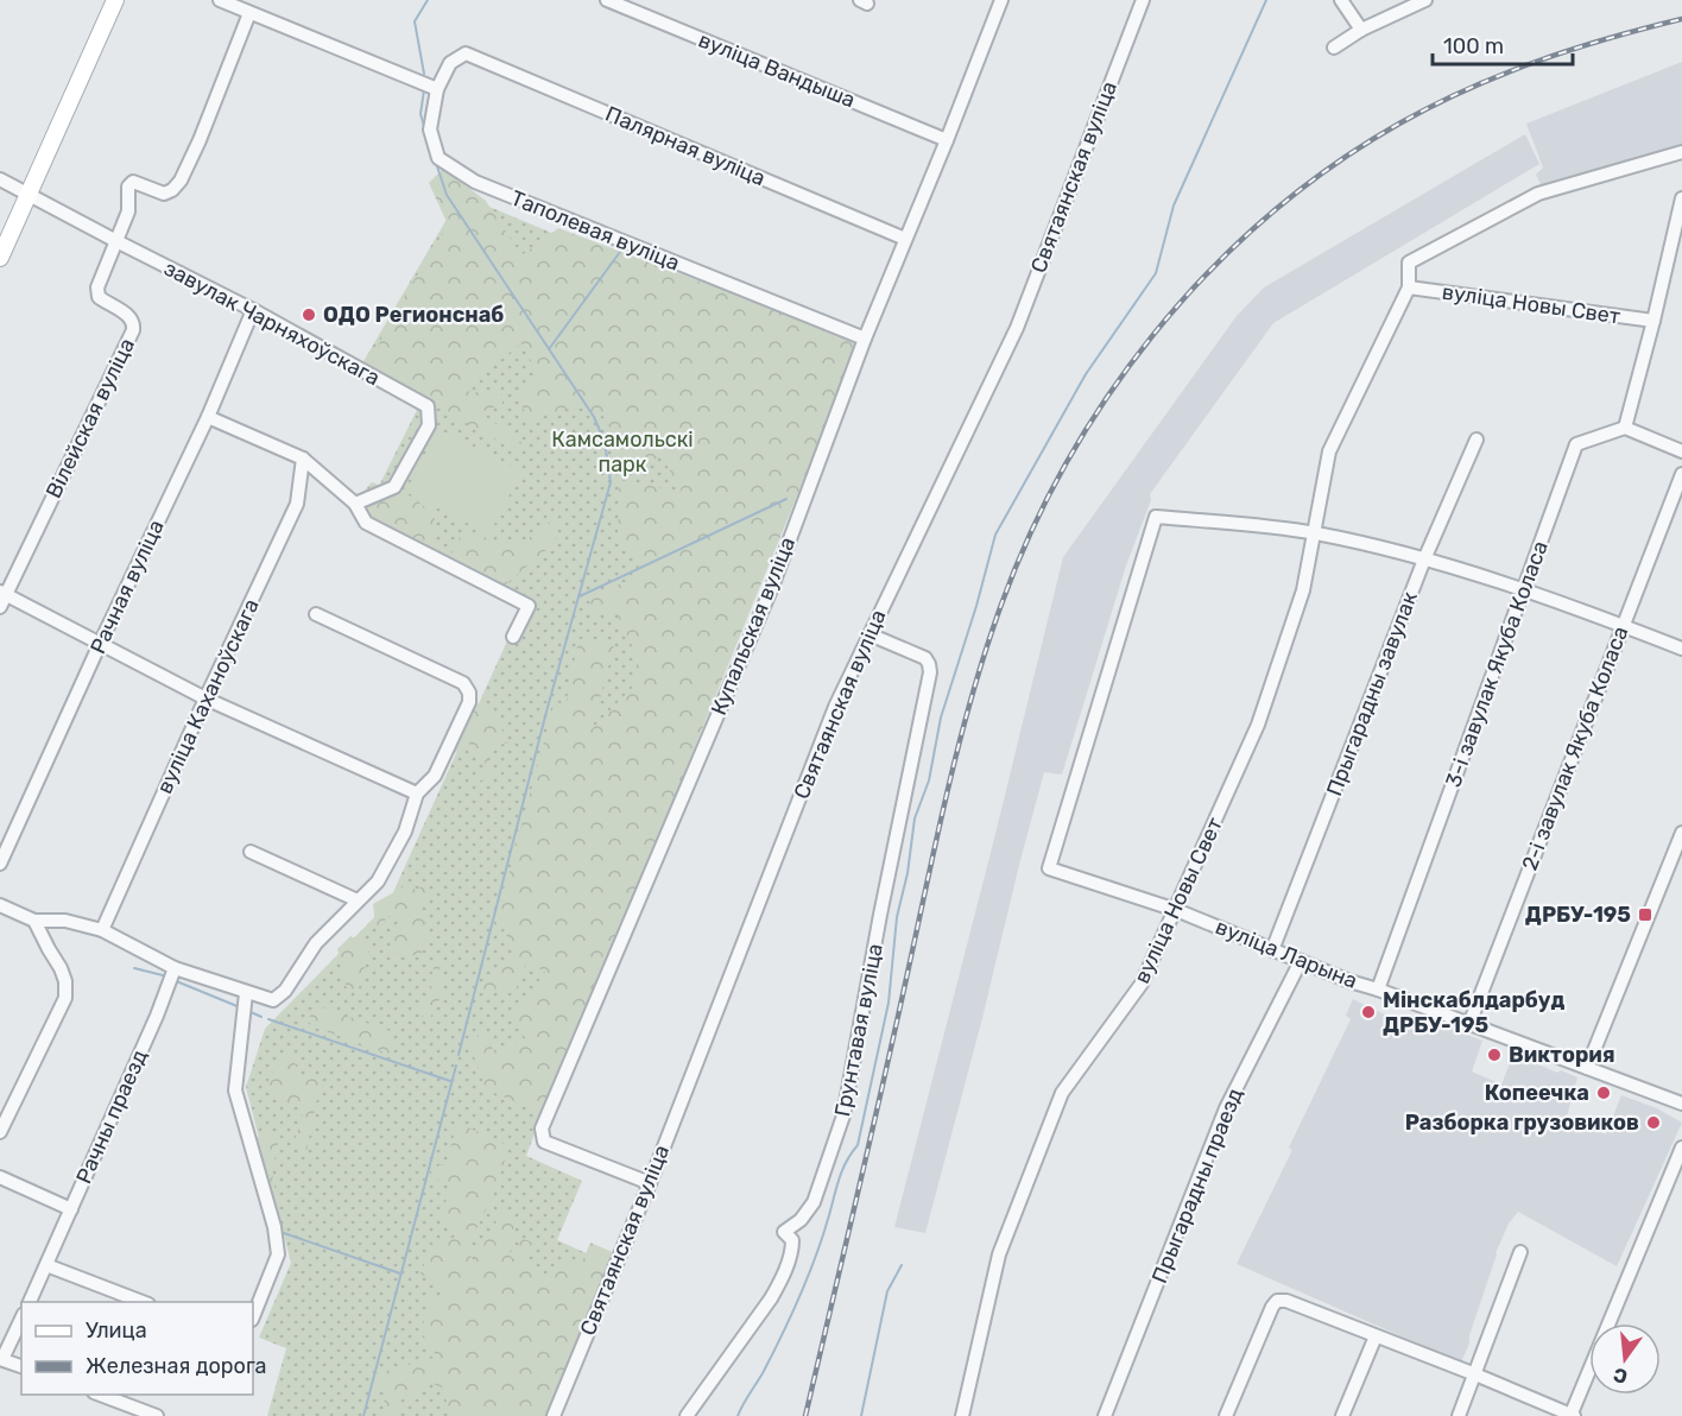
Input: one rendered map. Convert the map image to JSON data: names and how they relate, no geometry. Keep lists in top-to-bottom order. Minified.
{"streets":{"street":["вуліца Вандыша","Палярная вуліца","Святаянская вуліца","Таполевая вуліца","вуліца Новы Свет","завулак Чарняхоўскага","Вілейская вуліца","Рачная вуліца","Купальская вуліца","3-і завулак Якуба Коласа","Прыгарадны завулак","вуліца Каханоўскага","2-і завулак Якуба Коласа","вуліца Ларына","Грунтавая вуліца","Рачны праезд","Прыгарадны праезд"]},"crossings":[["вуліца Вандыша","Купальская вуліца"],["Палярная вуліца","Таполевая вуліца"],["Палярная вуліца","Купальская вуліца"],["Святаянская вуліца","Купальская вуліца"],["Святаянская вуліца","Грунтавая вуліца"],["Таполевая вуліца","Купальская вуліца"],["вуліца Новы Свет","3-і завулак Якуба Коласа"],["вуліца Новы Свет","вуліца Ларына"],["завулак Чарняхоўскага","Вілейская вуліца"],["завулак Чарняхоўскага","Рачная вуліца"],["3-і завулак Якуба Коласа","вуліца Ларына"],["Прыгарадны завулак","вуліца Ларына"],["2-і завулак Якуба Коласа","вуліца Ларына"],["вуліца Ларына","Прыгарадны праезд"]],"parks":["Камсамольскі парк"],"places":{"other":["ОДО Регионснаб","Мінскаблдарбуд ДРБУ-195","Виктория","Копеечка","Разборка грузовиков"],"transit":["ДРБУ-195"]},"legend":["Улица","Железная дорога"],"scale_bar":"100 m","north":"bottom"}
